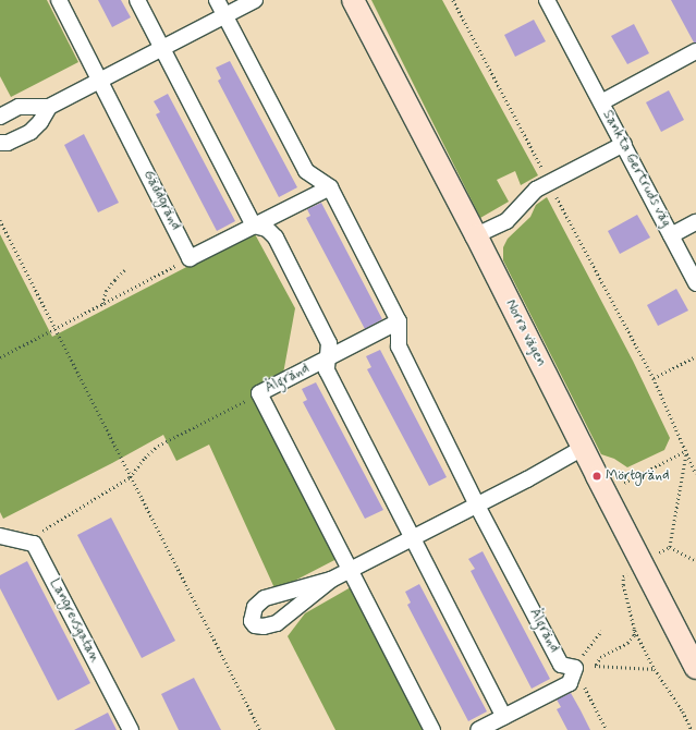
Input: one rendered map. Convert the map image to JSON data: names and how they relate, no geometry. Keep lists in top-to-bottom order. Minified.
{"streets":{"street":["Sankta Gertruds väg","Gäddgränd","Norra vägen","Ålgränd","Langrevsgatan"]},"places":["Mörtgränd"]}
